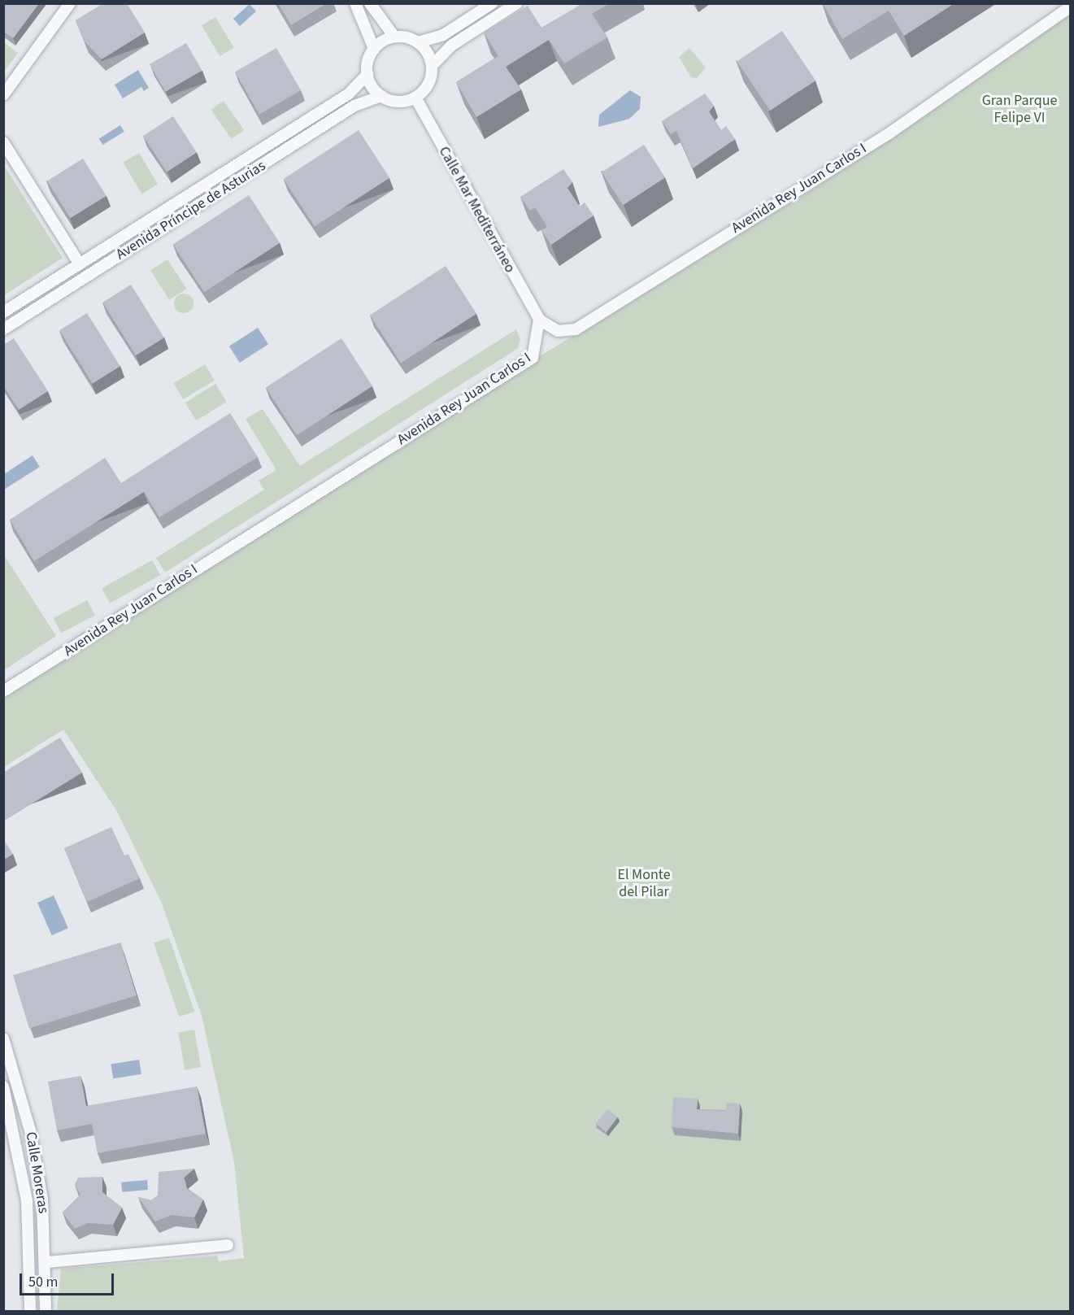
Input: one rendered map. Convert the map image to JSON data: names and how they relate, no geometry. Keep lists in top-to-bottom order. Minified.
{"streets":{"street":["Avenida Rey Juan Carlos I","Calle Mar Mediterráneo","Avenida Príncipe de Asturias","Calle Moreras"]},"crossings":[["Avenida Rey Juan Carlos I","Calle Mar Mediterráneo"],["Calle Mar Mediterráneo","Avenida Príncipe de Asturias"]],"parks":["Gran Parque Felipe VI","El Monte del Pilar"],"scale_bar":"50 m"}
